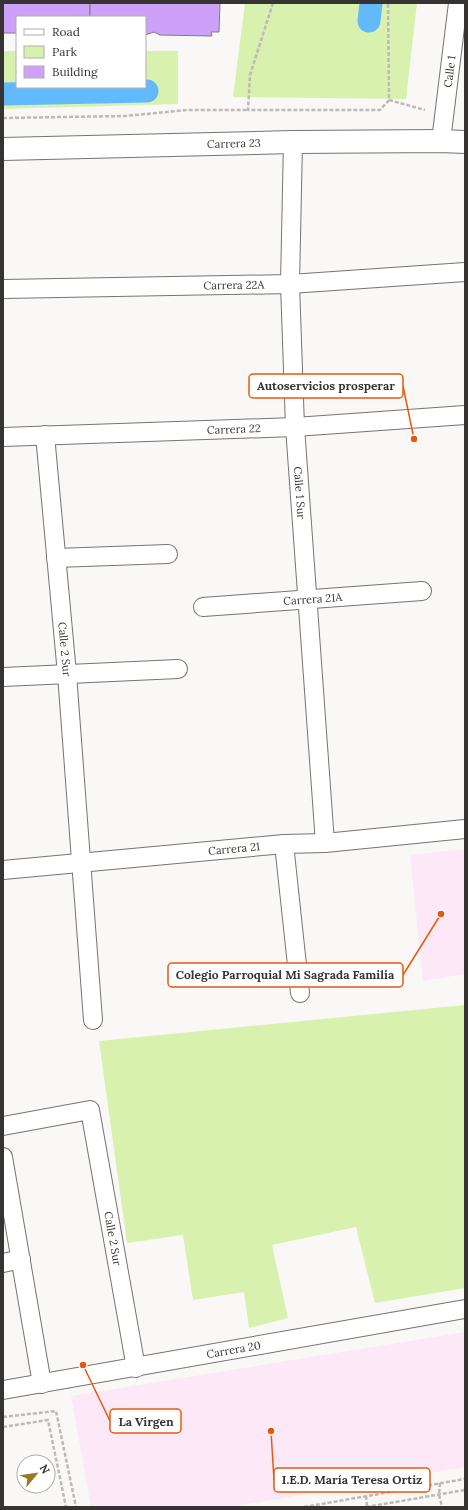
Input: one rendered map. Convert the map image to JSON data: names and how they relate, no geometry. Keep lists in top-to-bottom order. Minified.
{"streets":{"street":["Calle 1","Carrera 23","Carrera 22A","Carrera 22","Calle 1 Sur","Carrera 21A","Calle 2 Sur","Carrera 21","Carrera 20"]},"crossings":[["Calle 1","Carrera 23"],["Carrera 23","Calle 1 Sur"],["Carrera 22A","Calle 1 Sur"],["Carrera 22","Calle 1 Sur"],["Carrera 22","Calle 2 Sur"],["Calle 1 Sur","Carrera 21A"],["Calle 1 Sur","Carrera 21"],["Calle 2 Sur","Carrera 21"],["Calle 2 Sur","Carrera 20"]],"places":["Autoservicios prosperar","Colegio Parroquial Mi Sagrada Familia","La Virgen","I.E.D. María Teresa Ortiz"],"legend":["Road","Park","Building"],"north":"top right"}
